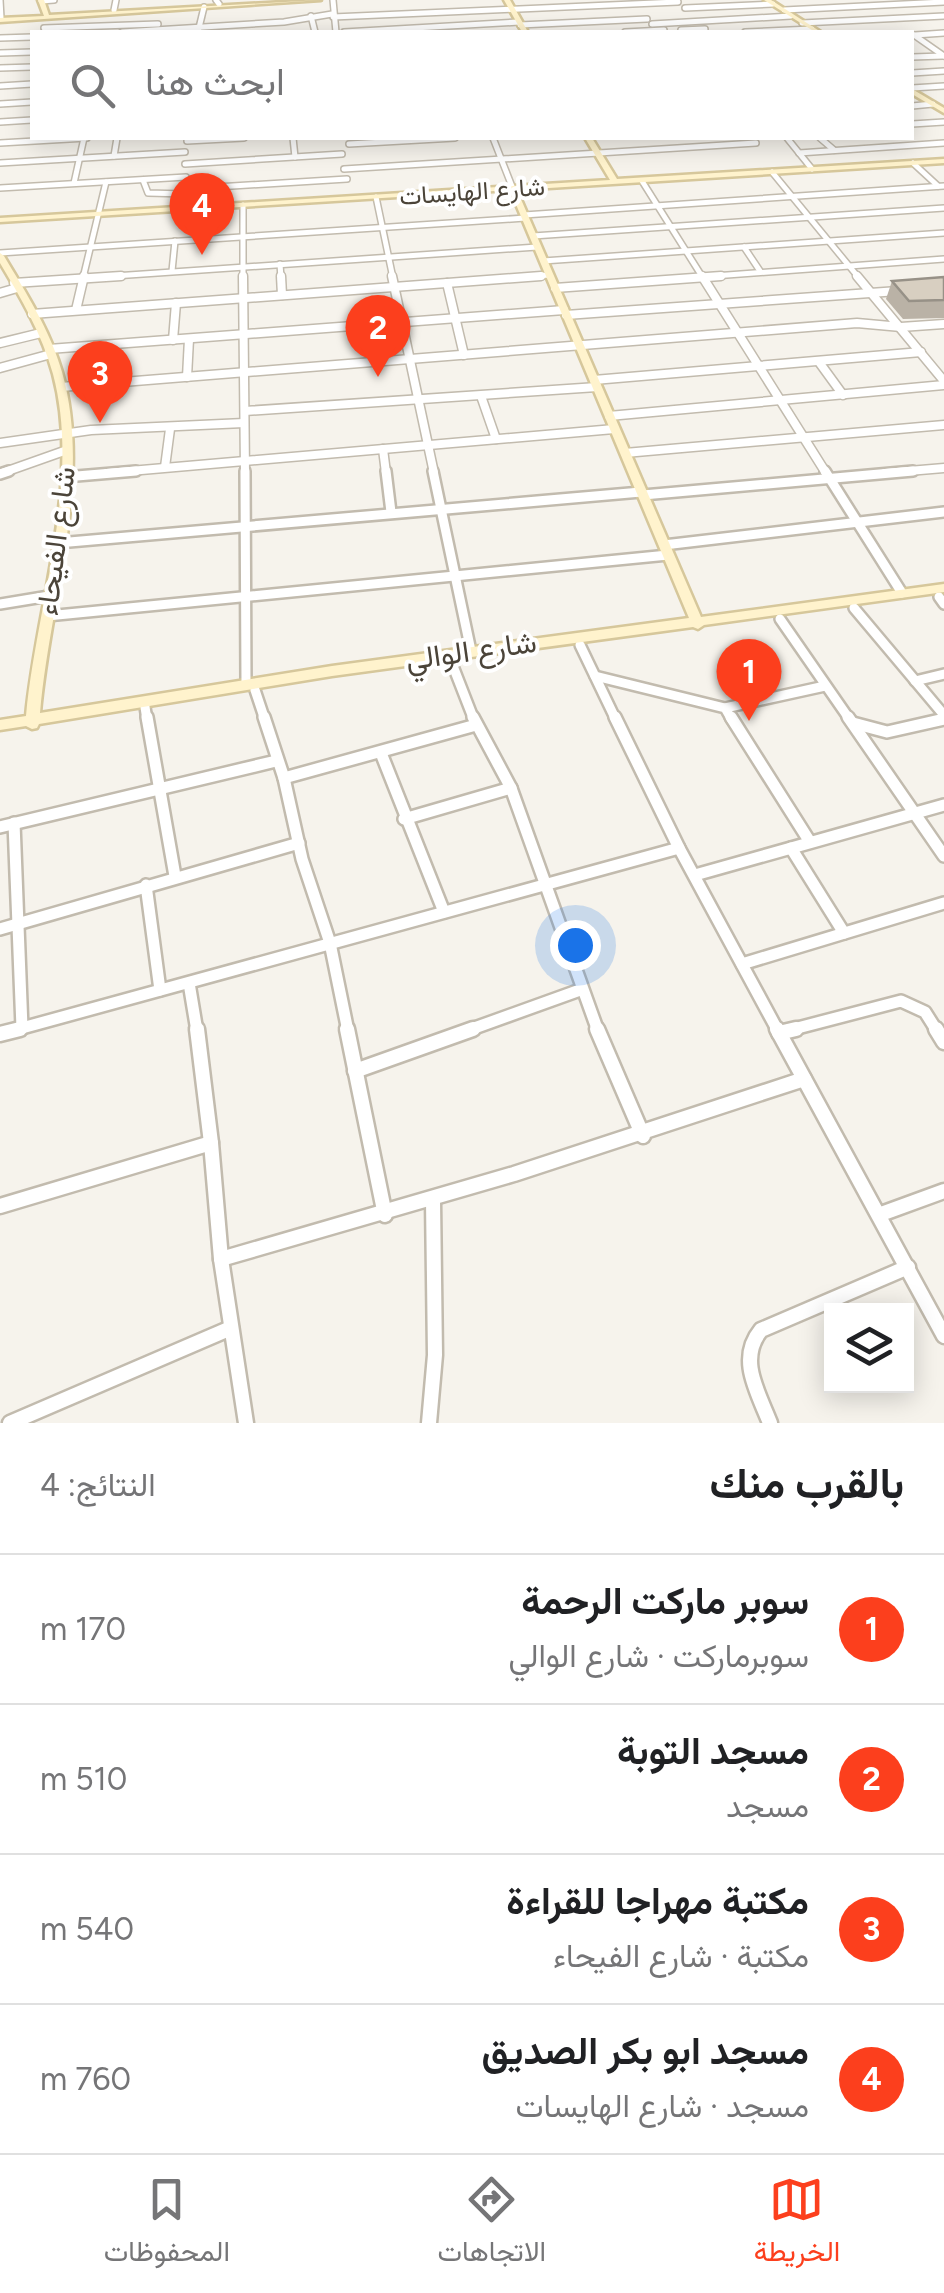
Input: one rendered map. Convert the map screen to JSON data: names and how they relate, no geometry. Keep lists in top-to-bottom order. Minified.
{"streets":{"street":["شارع الهايسات","شارع الفيحاء","شارع الوالي"]},"crossings":[["شارع الفيحاء","شارع الوالي"]],"page":{"search":"ابحث هنا","pins":["4","2","3","1"],"heading":["بالقرب منك","النتائج: 4"],"list":[{"mark":"1","name":"سوبر ماركت الرحمة","note":"سوبرماركت · شارع الوالي","value":"170 m"},{"mark":"2","name":"مسجد التوبة","note":"مسجد","value":"510 m"},{"mark":"3","name":"مكتبة مهراجا للقراءة","note":"مكتبة · شارع الفيحاء","value":"540 m"},{"mark":"4","name":"مسجد ابو بكر الصديق","note":"مسجد · شارع الهايسات","value":"760 m"}],"nav":["الخريطة","الاتجاهات","المحفوظات"]}}
